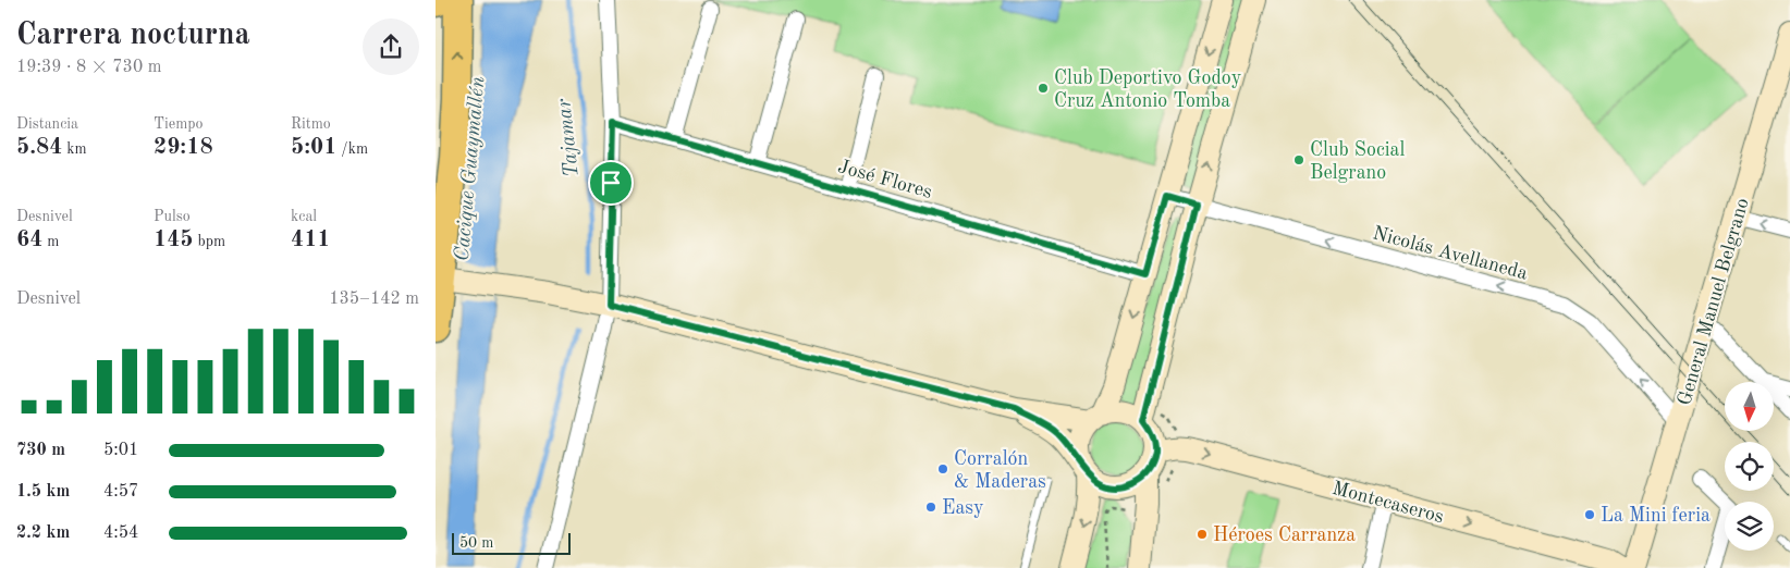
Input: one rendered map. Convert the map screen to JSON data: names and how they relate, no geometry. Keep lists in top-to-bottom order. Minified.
{"streets":{"main road":["General Manuel Belgrano","Montecaseros"],"street":["José Flores","Nicolás Avellaneda"]},"crossings":[["Nicolás Avellaneda","General Manuel Belgrano"]],"one_way":["Nicolás Avellaneda","Montecaseros"],"water":["Tajamar","Cacique Guaymallén"],"places":["Club Deportivo Godoy Cruz Antonio Tomba","Club Social Belgrano","Corralón & Maderas","Easy","La Mini feria","Héroes Carranza"],"scale_bar":"50 m","north":"bottom","page":{"heading":["Carrera nocturna","19:39 · 8 × 730 m"],"stats":[["Distancia","5.84 km"],["Tiempo","29:18"],["Ritmo","5:01 /km"],["Desnivel","64 m"],["Pulso","145 bpm"],["kcal","411"]],"chart":["Desnivel","135–142 m"],"list":[{"name":"730 m","note":"5:01"},{"name":"1.5 km","note":"4:57"},{"name":"2.2 km","note":"4:54"}],"scale":"50 m"}}
